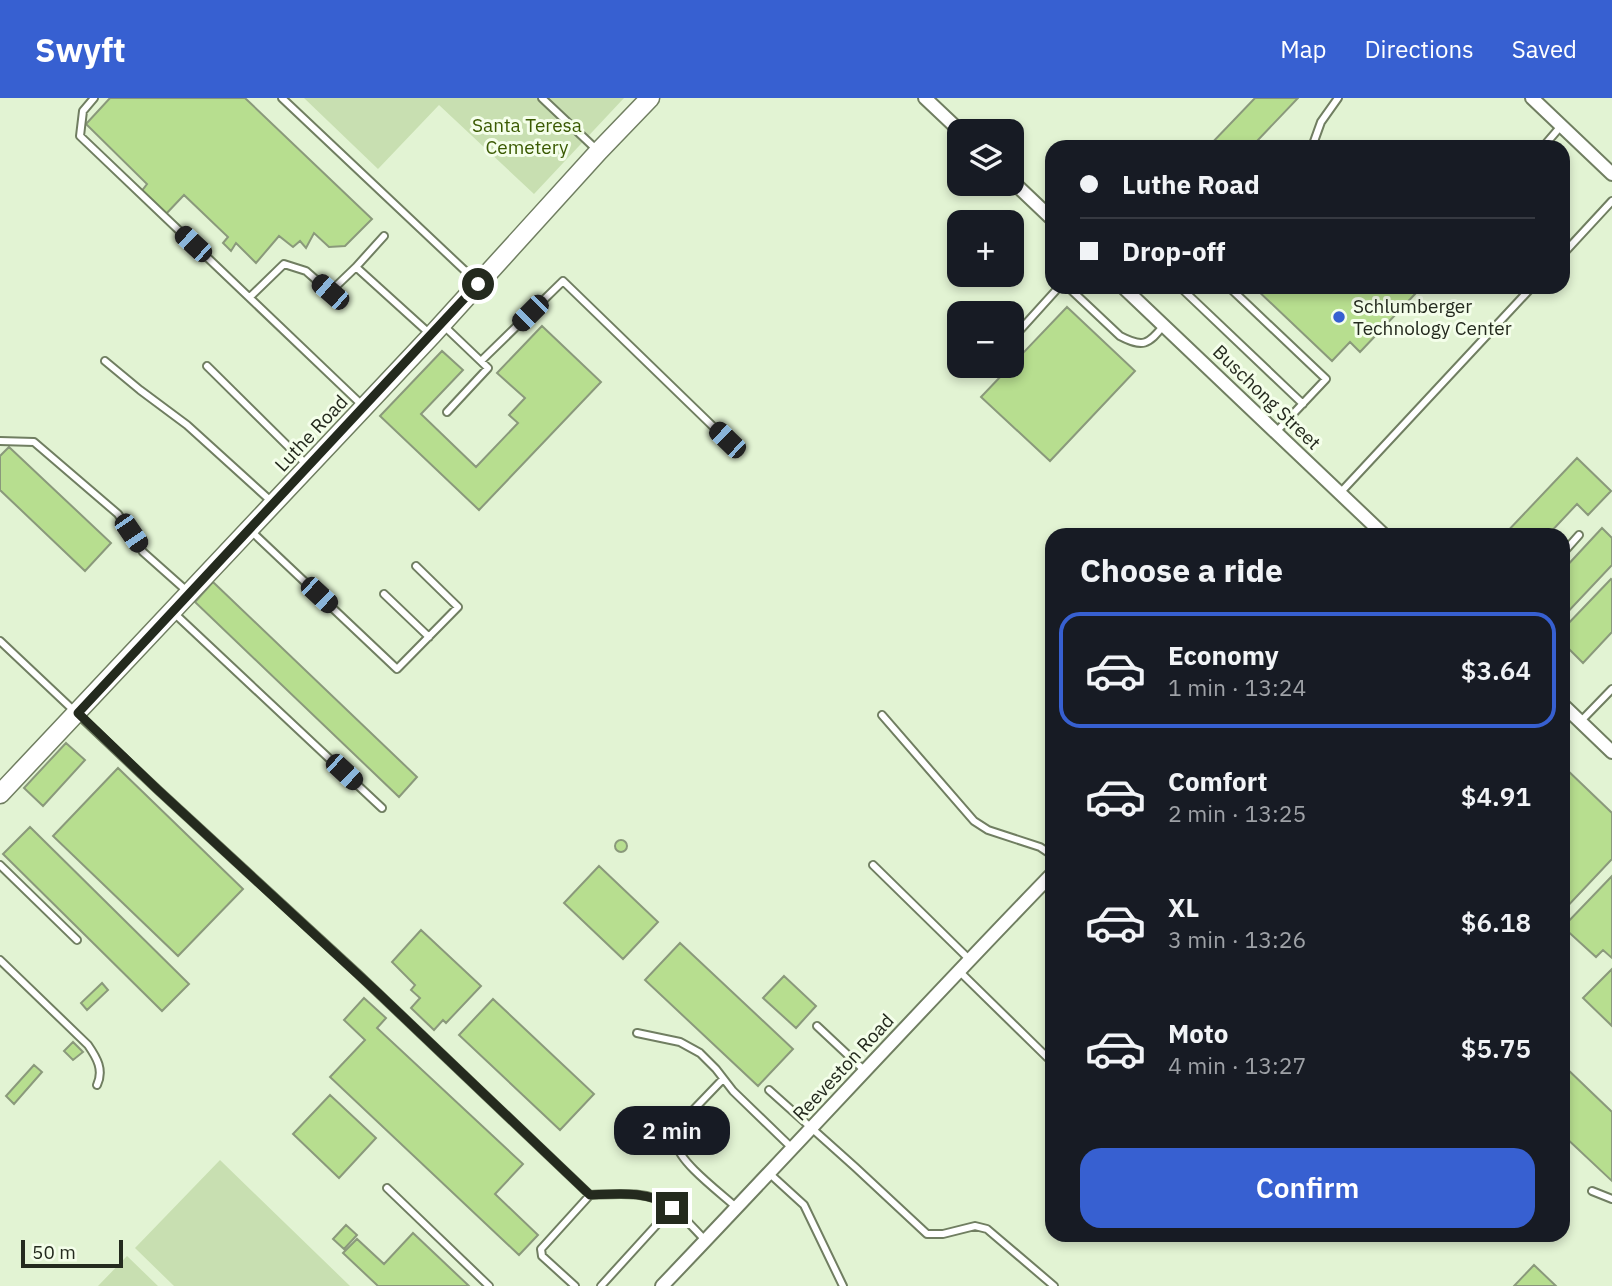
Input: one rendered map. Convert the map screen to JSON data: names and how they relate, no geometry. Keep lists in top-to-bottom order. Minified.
{"streets":{"street":["Buschong Street","Luthe Road","Reeveston Road"]},"parks":["Santa Teresa Cemetery"],"places":["Schlumberger Technology Center"],"scale_bar":"50 m","page":{"header":"Swyft","nav":["Map","Directions","Saved"],"map_buttons":["+","−"],"banner":["Luthe Road","Drop-off"],"heading":"Choose a ride","list":[{"name":"Economy","note":"1 min · 13:24","value":"$3.64"},{"name":"Comfort","note":"2 min · 13:25","value":"$4.91"},{"name":"XL","note":"3 min · 13:26","value":"$6.18"},{"name":"Moto","note":"4 min · 13:27","value":"$5.75"}],"bubble":"2 min","buttons":"Confirm","scale":"50 m"}}
